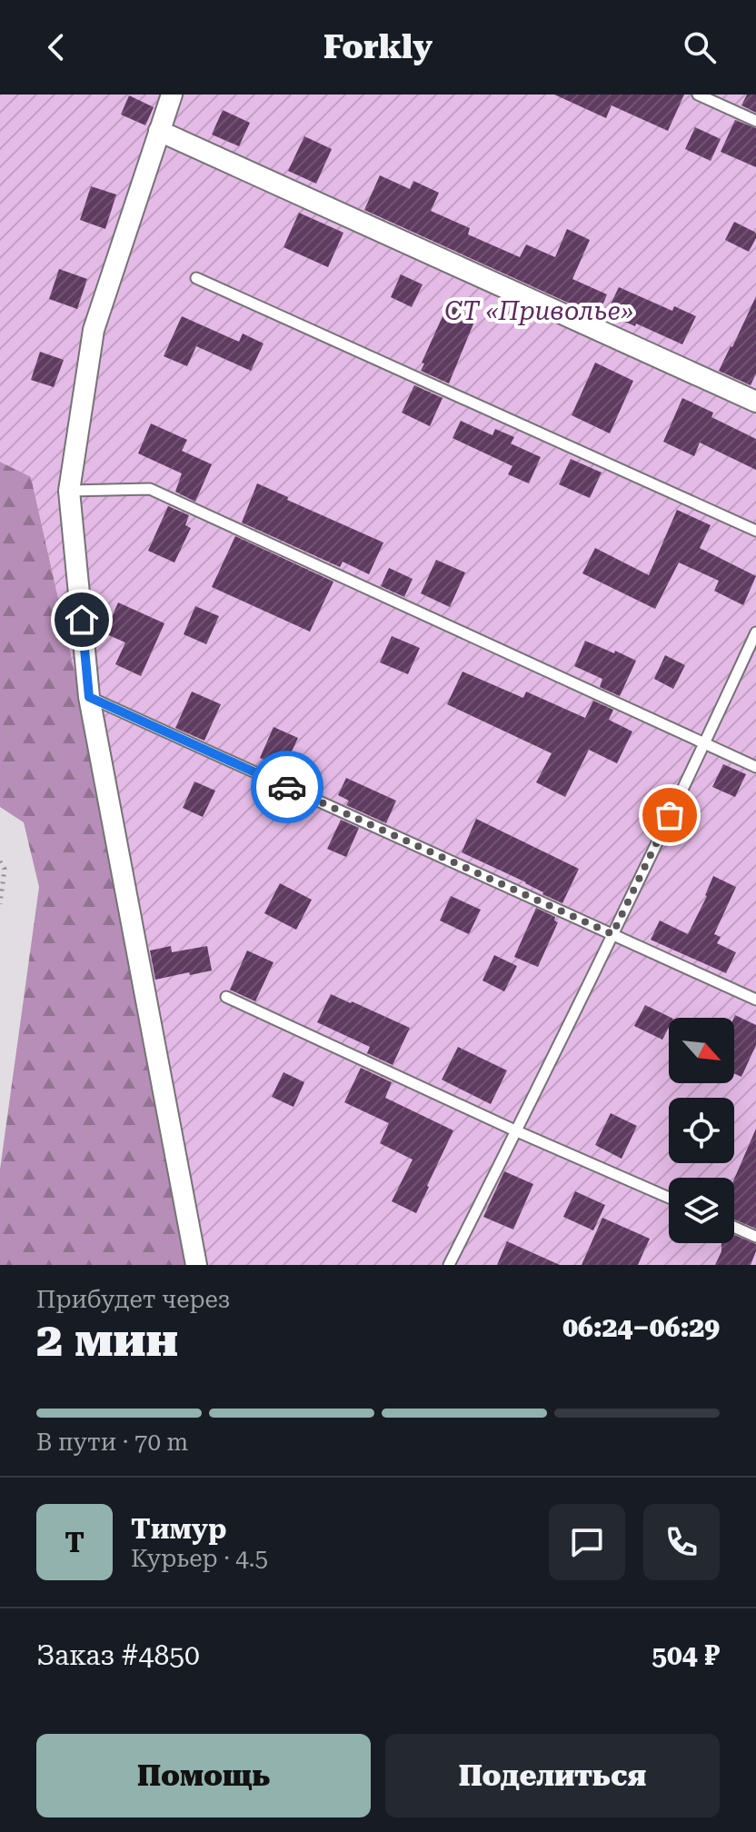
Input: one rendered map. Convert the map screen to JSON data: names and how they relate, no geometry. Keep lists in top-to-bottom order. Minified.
{"parks":["СТ «Приволье»"],"north":"bottom right","page":{"header":"Forkly","heading":["2 мин","Прибудет через","06:24–06:29"],"panel":["Тимур","Курьер · 4.5","Заказ #4850","504 ₽"],"bar":"В пути · 70 m","round":"Т","buttons":["Помощь","Поделиться"]}}
